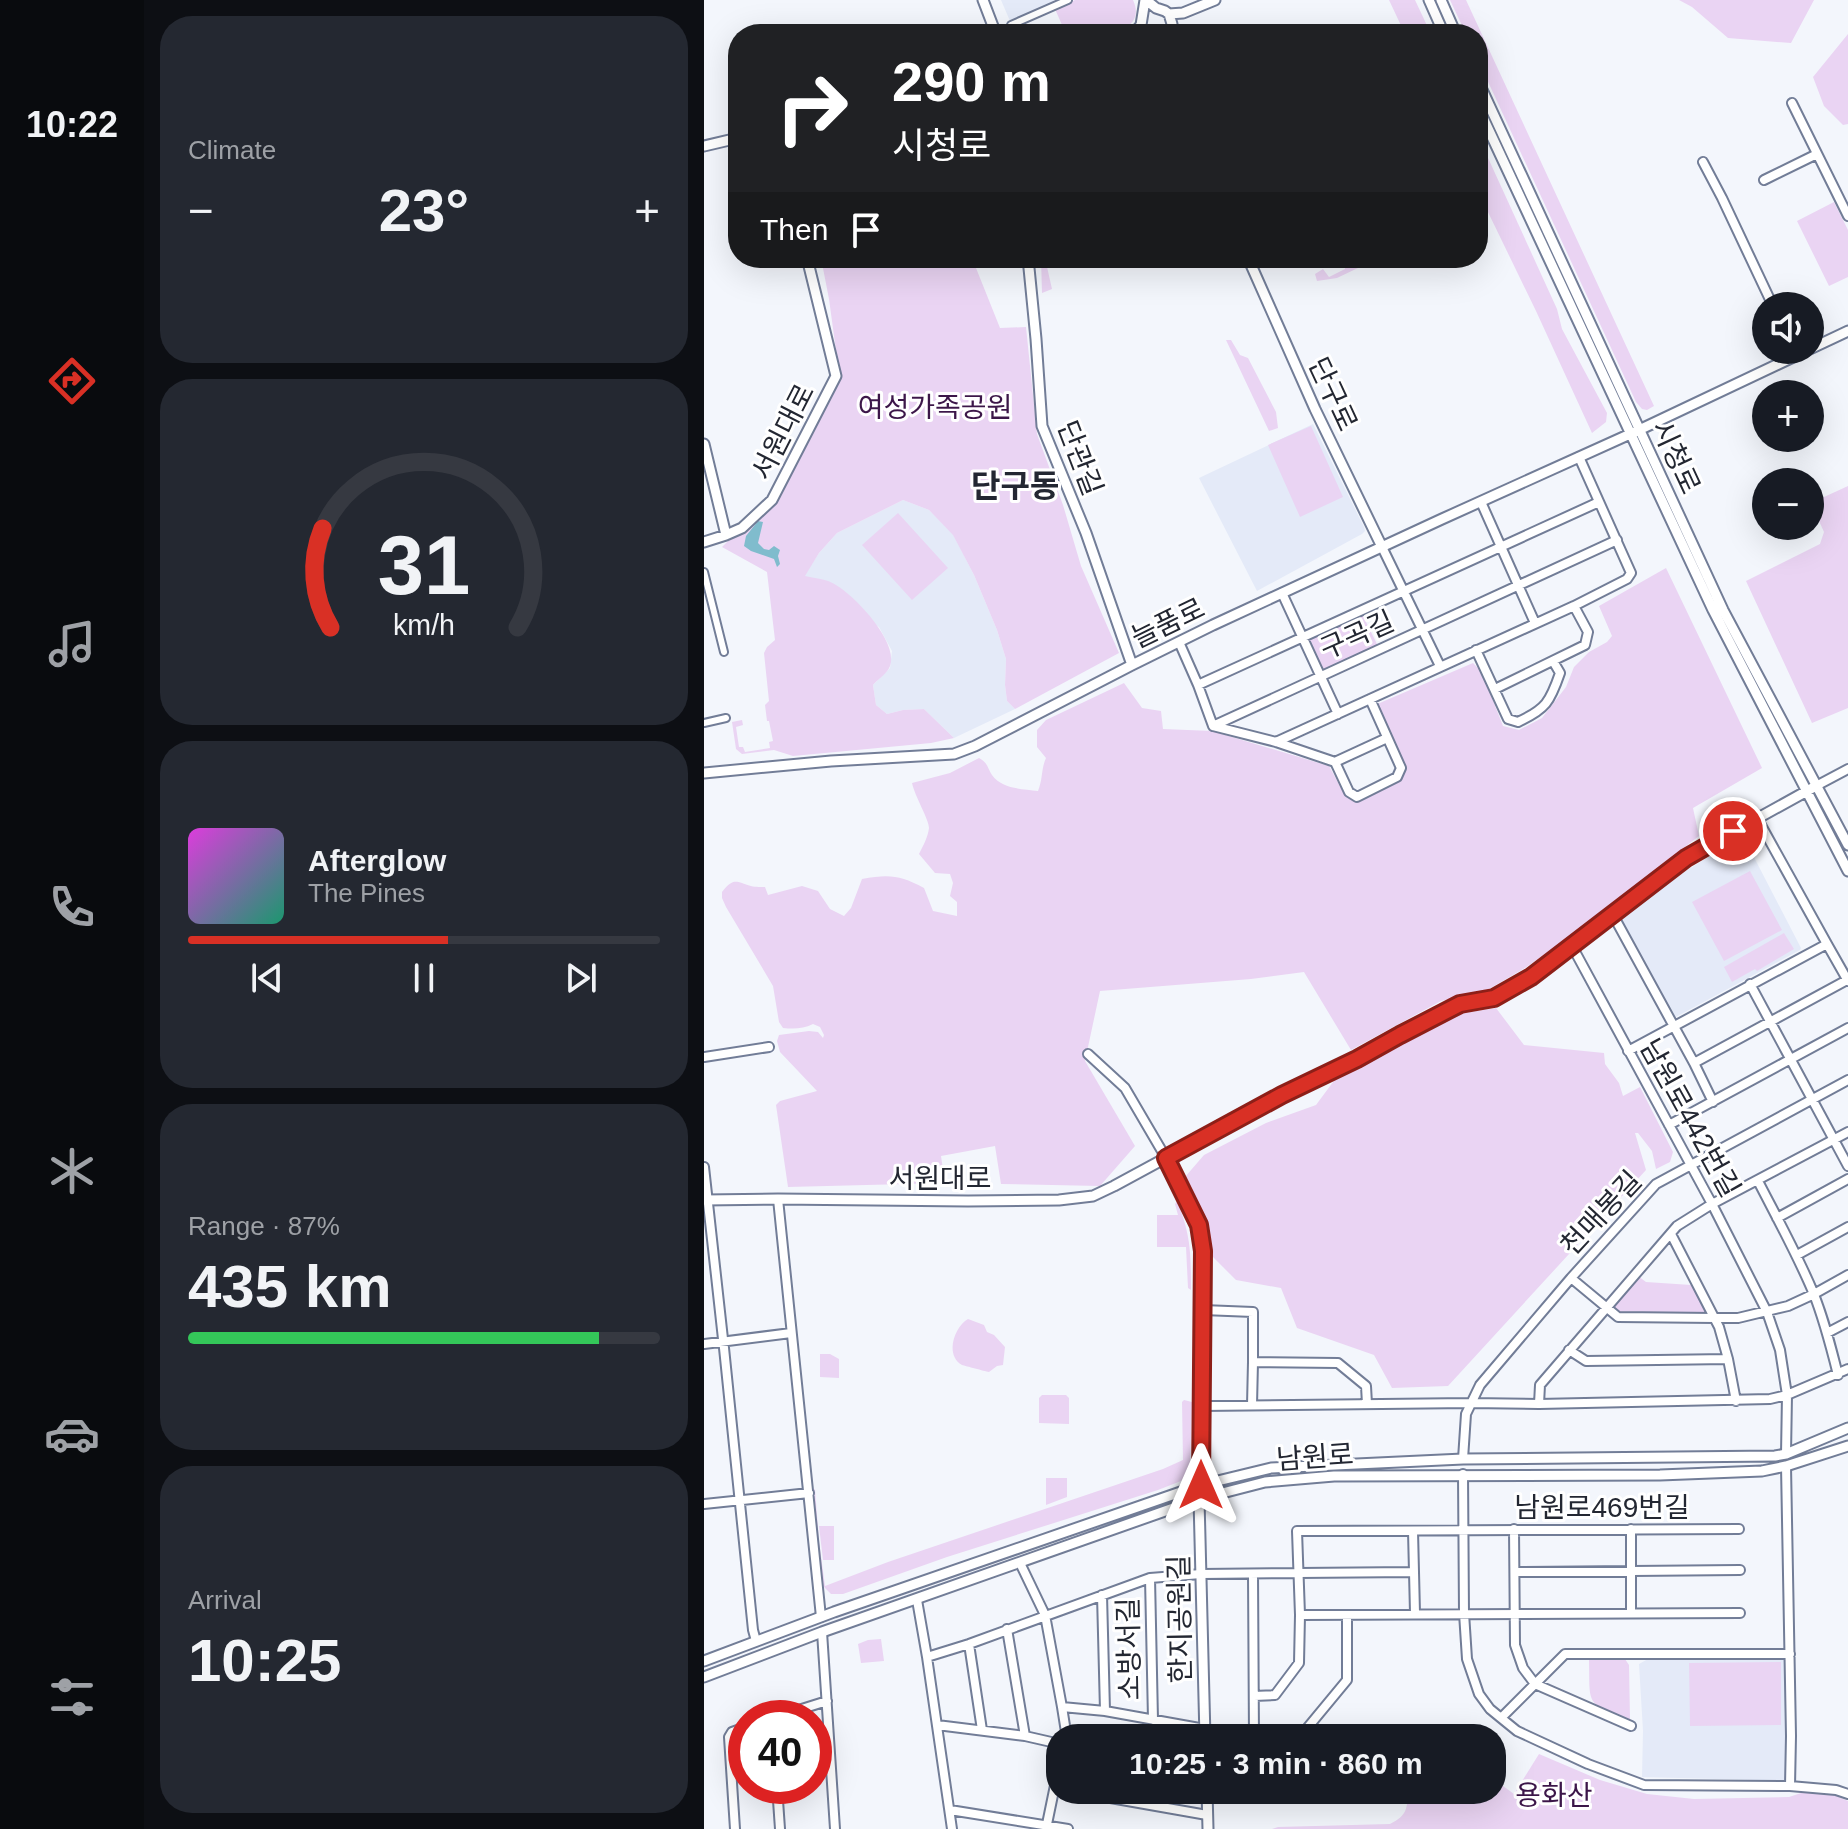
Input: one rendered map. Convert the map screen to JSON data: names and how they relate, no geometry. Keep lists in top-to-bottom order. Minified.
{"streets":{"street":["단구로","서원대로","시청로","단관길","늘품로","구곡길","남원로442번길","천매봉길","남원로","남원로469번길","한지공원길","소방서길"]},"crossings":[["단구로","늘품로"],["시청로","늘품로"],["단관길","늘품로"],["남원로442번길","천매봉길"],["남원로442번길","남원로"],["천매봉길","남원로"],["남원로","한지공원길"],["남원로469번길","소방서길"],["한지공원길","소방서길"]],"districts":["단구동"],"parks":["여성가족공원","용화산"],"page":{"tabs":"10:22","tile":["Climate",["Range · 87%","435 km"],["Arrival","10:25"]],"turn":["290 m","시청로"],"heat":["−","23°","+"],"then":"Then","map_buttons":["+","−"],"song":["Afterglow","The Pines"],"limit":"40","trip":"10:25 · 3 min · 860 m","gauge":["31","km/h"]}}
